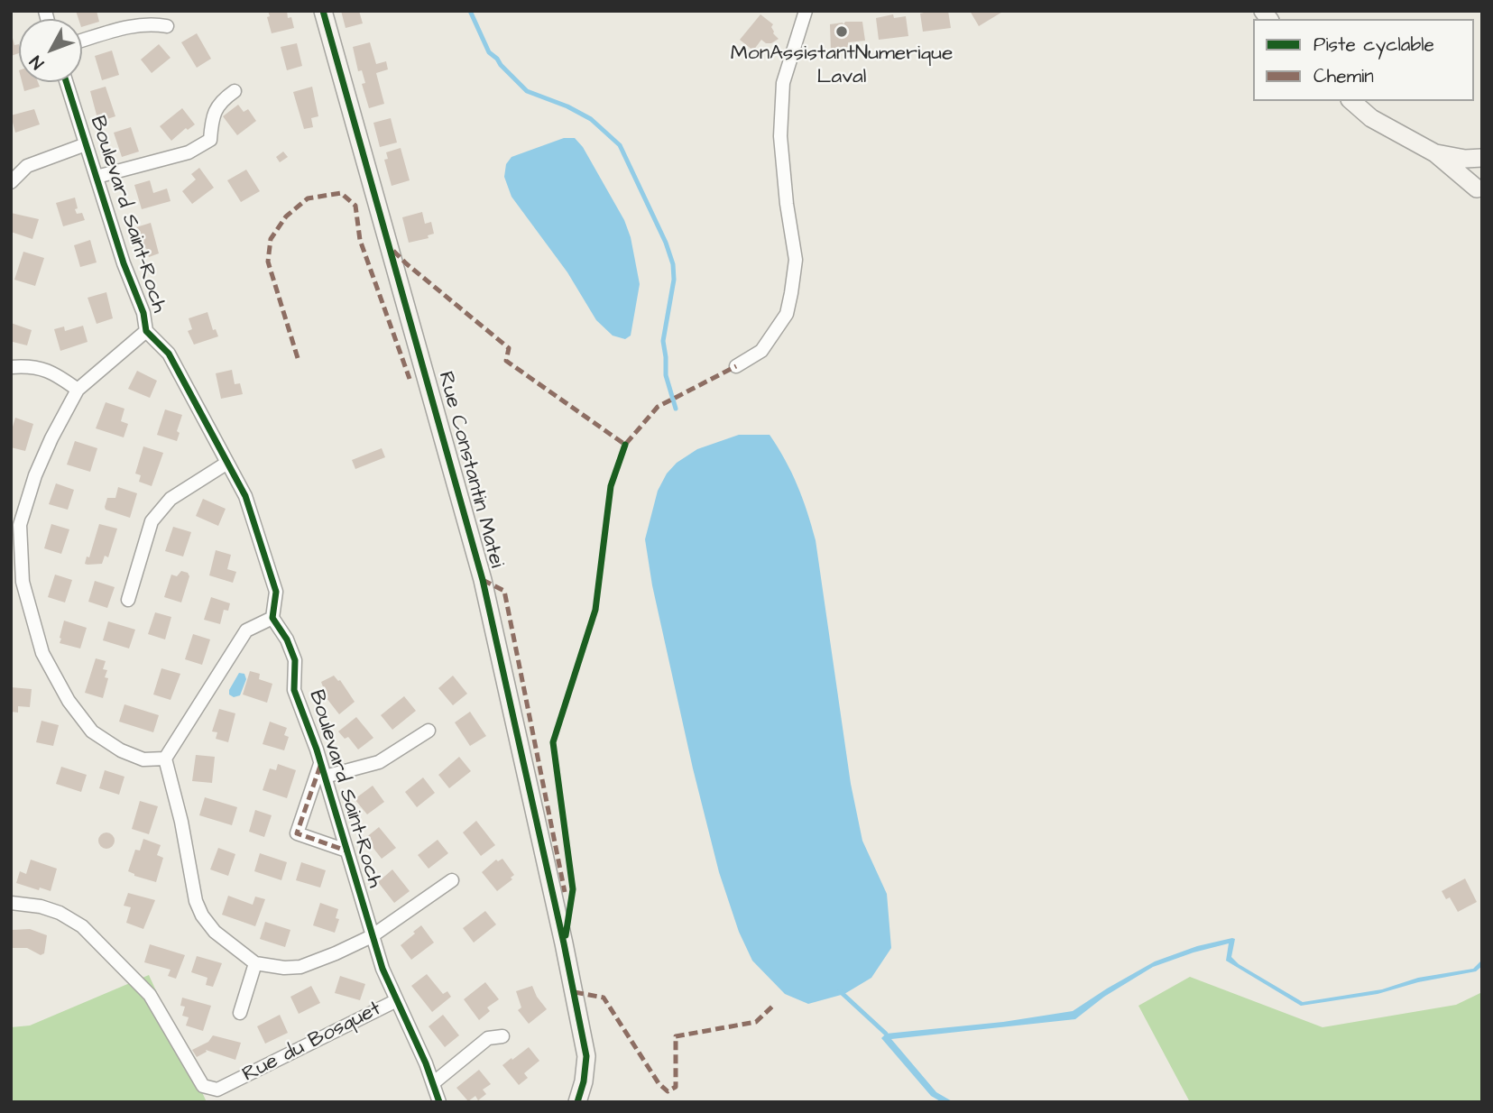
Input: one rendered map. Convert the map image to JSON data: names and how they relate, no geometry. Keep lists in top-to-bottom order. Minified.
{"streets":{"street":["Boulevard Saint-Roch","Rue Constantin Matei","Rue du Bosquet"]},"crossings":[["Boulevard Saint-Roch","Rue du Bosquet"]],"places":["MonAssistantNumerique Laval"],"legend":["Piste cyclable","Chemin"],"north":"bottom left"}
